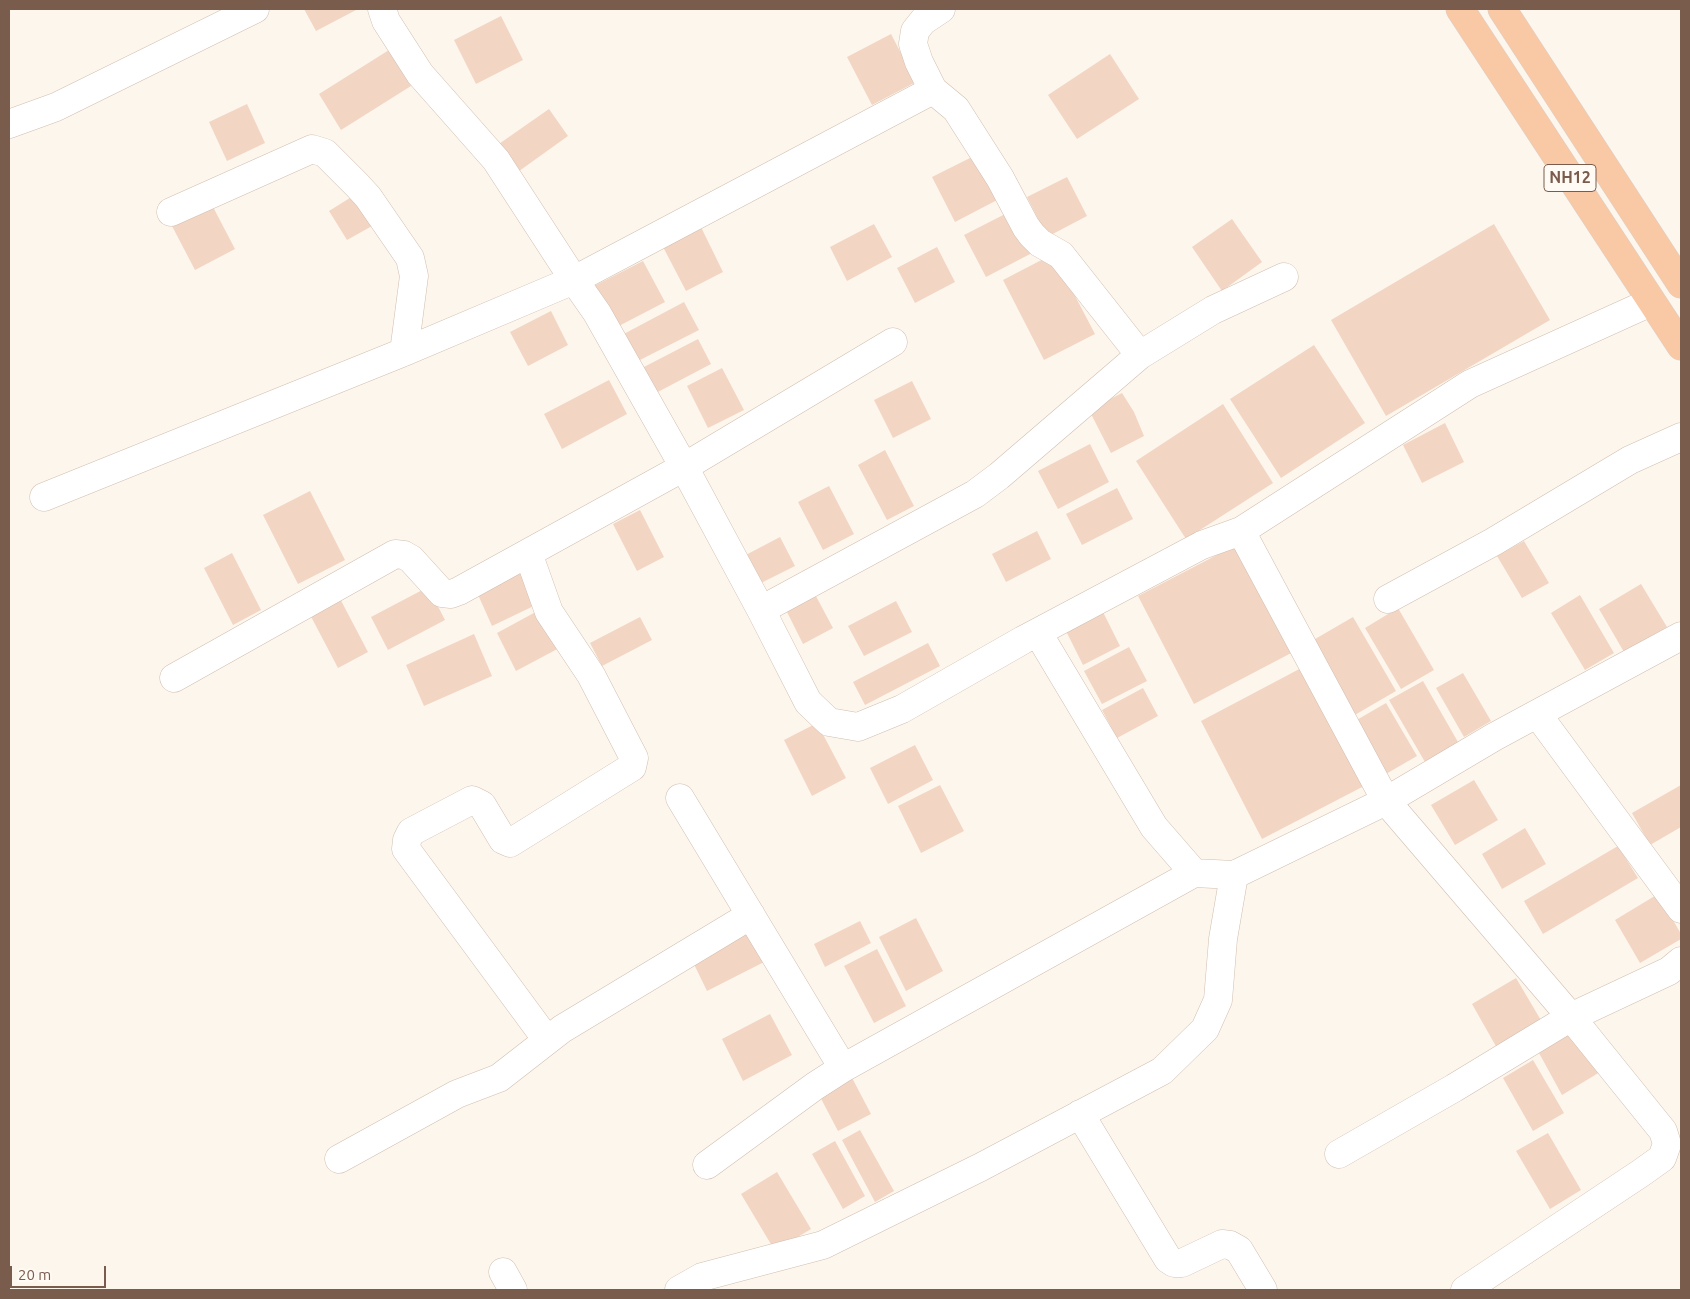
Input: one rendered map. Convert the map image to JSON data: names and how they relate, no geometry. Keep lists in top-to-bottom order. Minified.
{"streets":{"highway":["NH12"]},"scale_bar":"20 m"}
